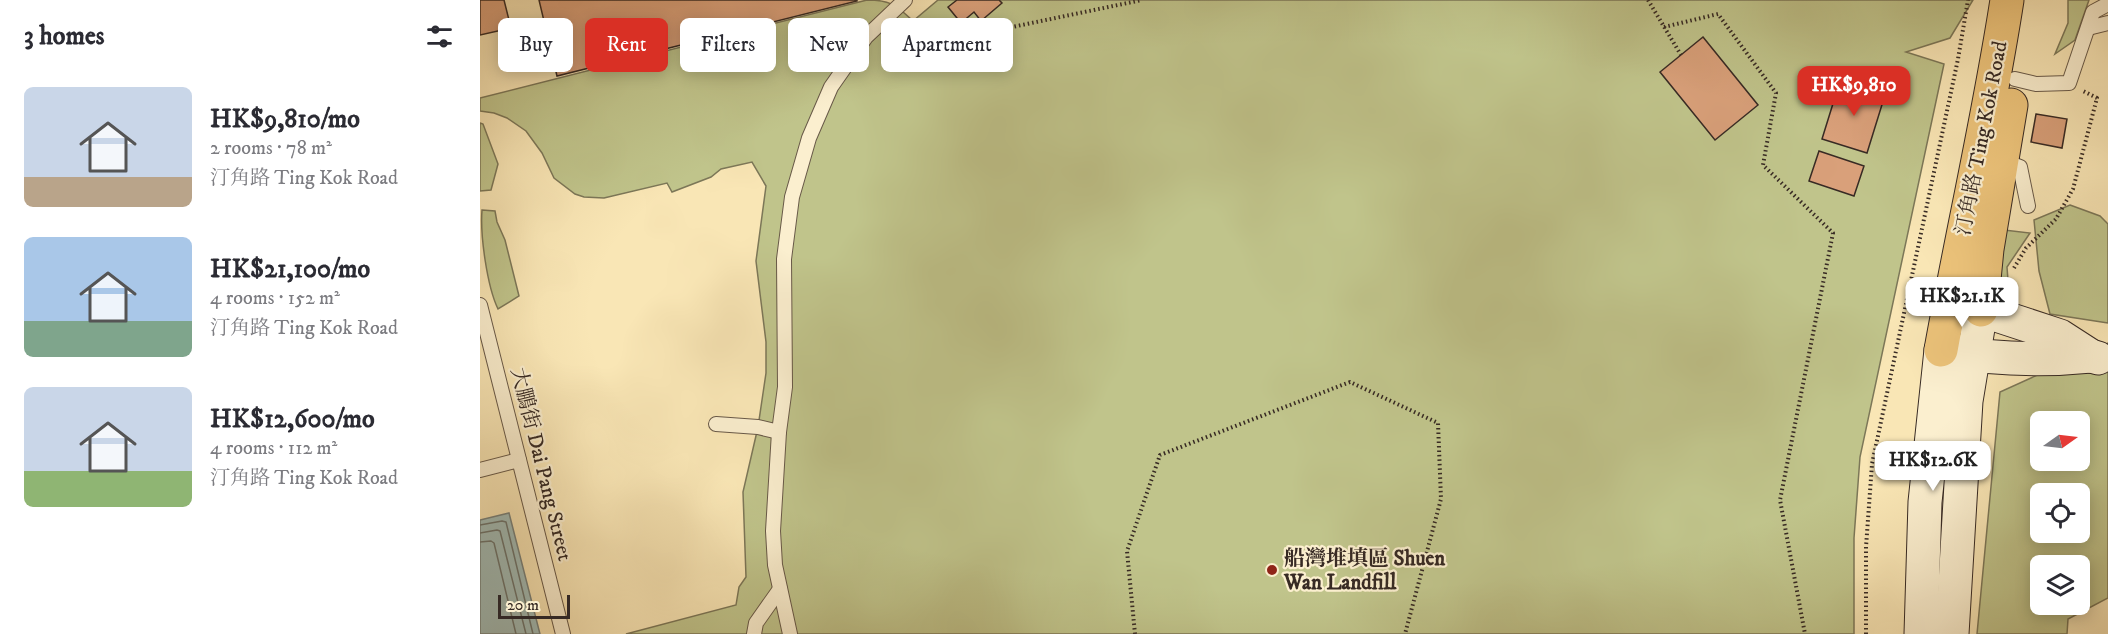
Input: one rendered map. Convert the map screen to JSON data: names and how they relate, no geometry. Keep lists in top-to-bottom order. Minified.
{"streets":{"main road":["汀角路 Ting Kok Road"],"lane":["大鵬街 Dai Pang Street"]},"places":["船灣堆填區 Shuen Wan Landfill"],"scale_bar":"20 m","north":"right","page":{"heading":"3 homes","chip":["Buy","Rent","Filters","New","Apartment"],"price":["HK$9,810","HK$21.1K","HK$12.6K"],"list":[{"name":"HK$9,810/mo","note":"2 rooms · 78 m² · 汀角路 Ting Kok Road"},{"name":"HK$21,100/mo","note":"4 rooms · 152 m² · 汀角路 Ting Kok Road"},{"name":"HK$12,600/mo","note":"4 rooms · 112 m² · 汀角路 Ting Kok Road"}],"scale":"20 m"}}
